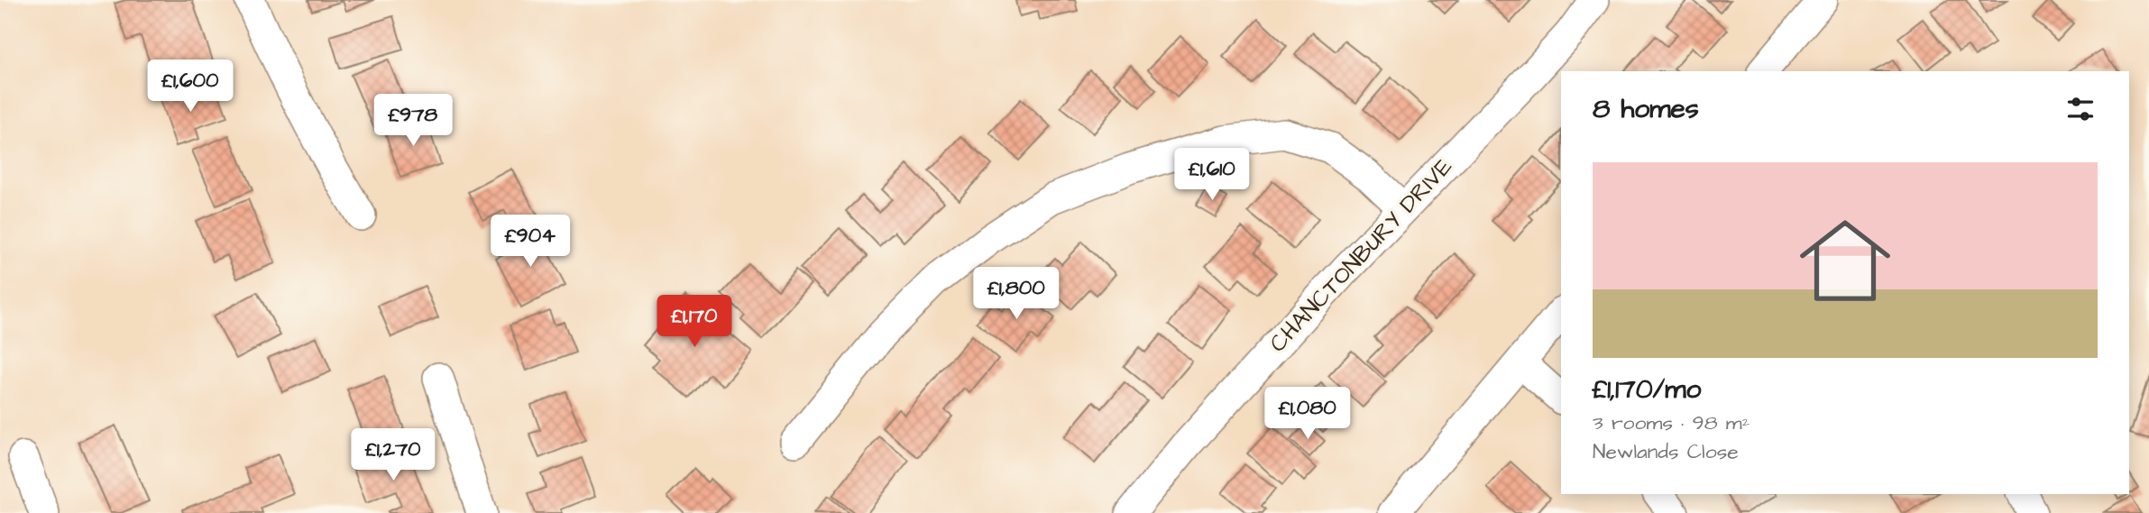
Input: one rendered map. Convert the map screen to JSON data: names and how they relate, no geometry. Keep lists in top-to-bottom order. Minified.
{"streets":{"street":["CHANCTONBURY DRIVE"]},"page":{"price":["£1,600","£978","£1,610","£904","£1,800","£1,170","£1,080","£1,270"],"heading":"8 homes","list":[{"name":"£1,170/mo","note":"3 rooms · 98 m² · Newlands Close"}]}}
